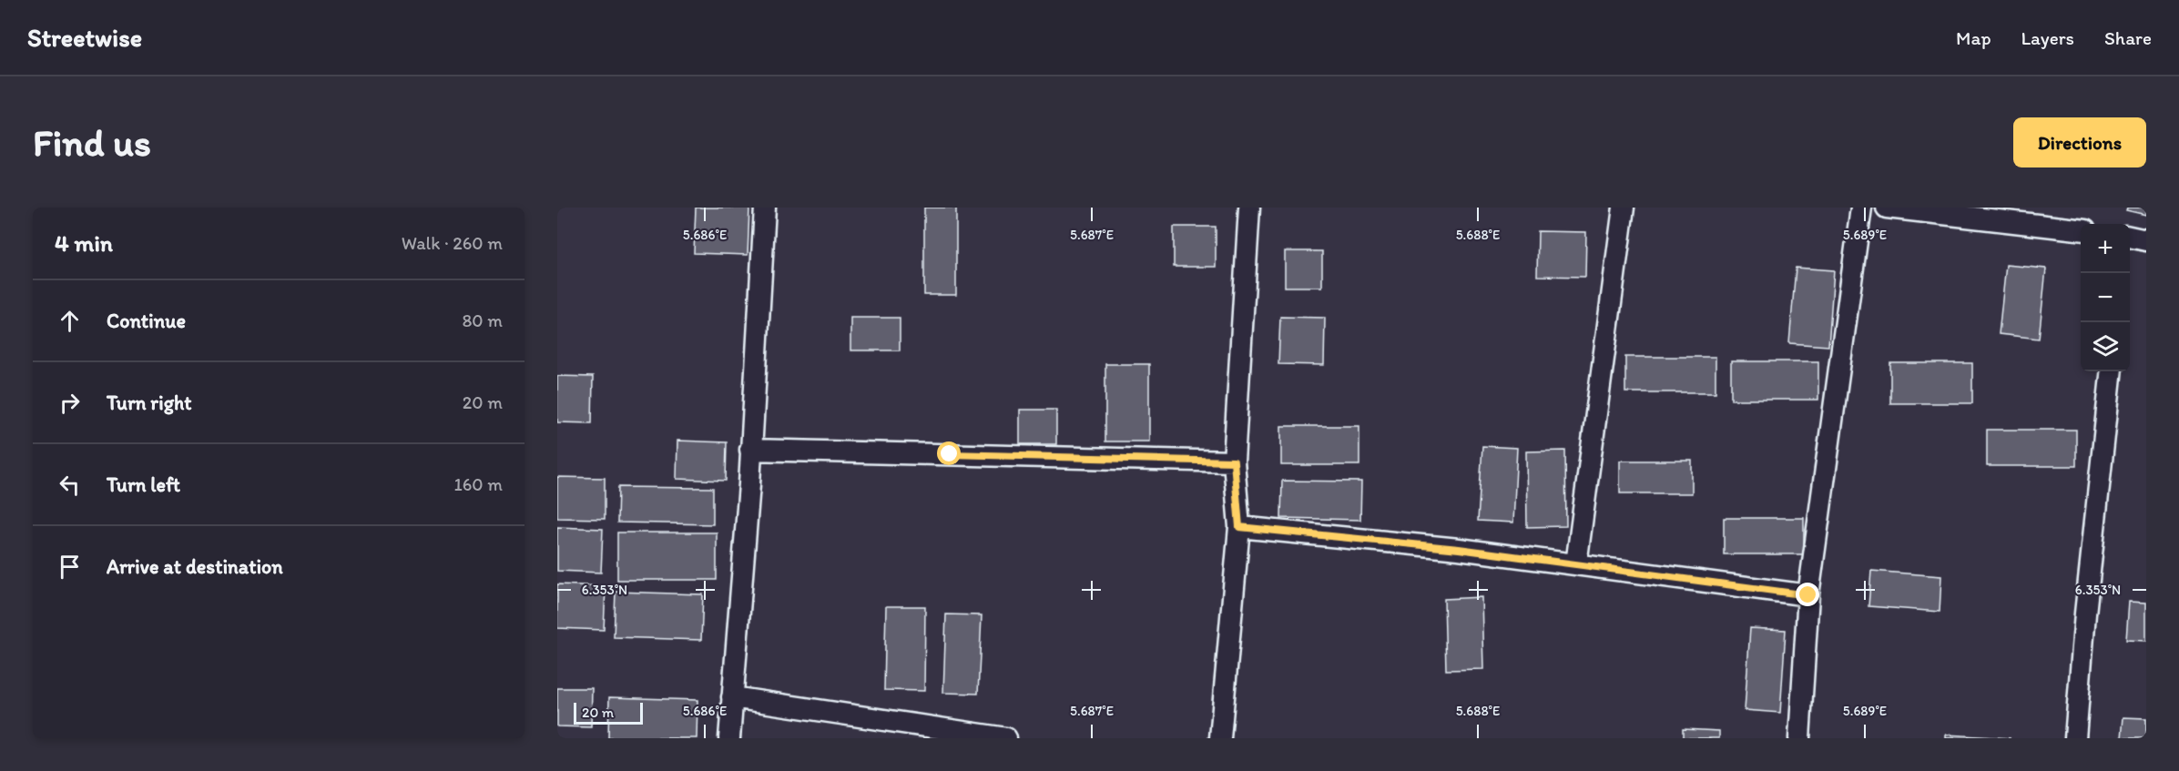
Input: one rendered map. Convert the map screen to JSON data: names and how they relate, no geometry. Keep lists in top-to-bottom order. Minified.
{"scale_bar":"20 m","page":{"header":"Streetwise","nav":["Map","Layers","Share"],"buttons":"Directions","title":"Find us","heading":["4 min","Walk · 260 m"],"map_buttons":["+","−"],"list":[["Continue","80 m"],["Turn right","20 m"],["Turn left","160 m"],"Arrive at destination"],"scale":"20 m"},"coordinates":["5.686°E","5.687°E","5.688°E","5.689°E","6.353°N"]}
